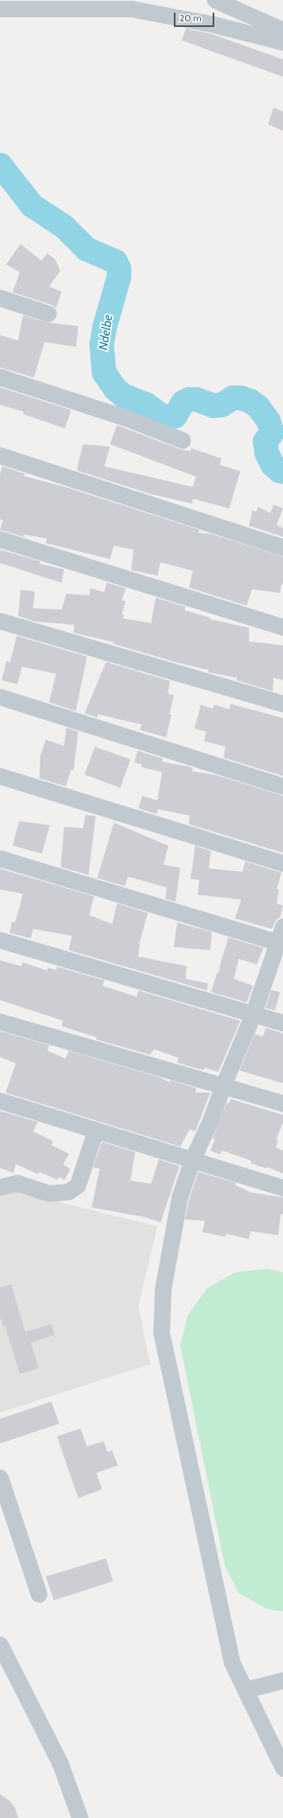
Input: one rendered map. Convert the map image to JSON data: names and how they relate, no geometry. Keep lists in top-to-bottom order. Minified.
{"water":["Ndelbe"],"scale_bar":"20 m"}
